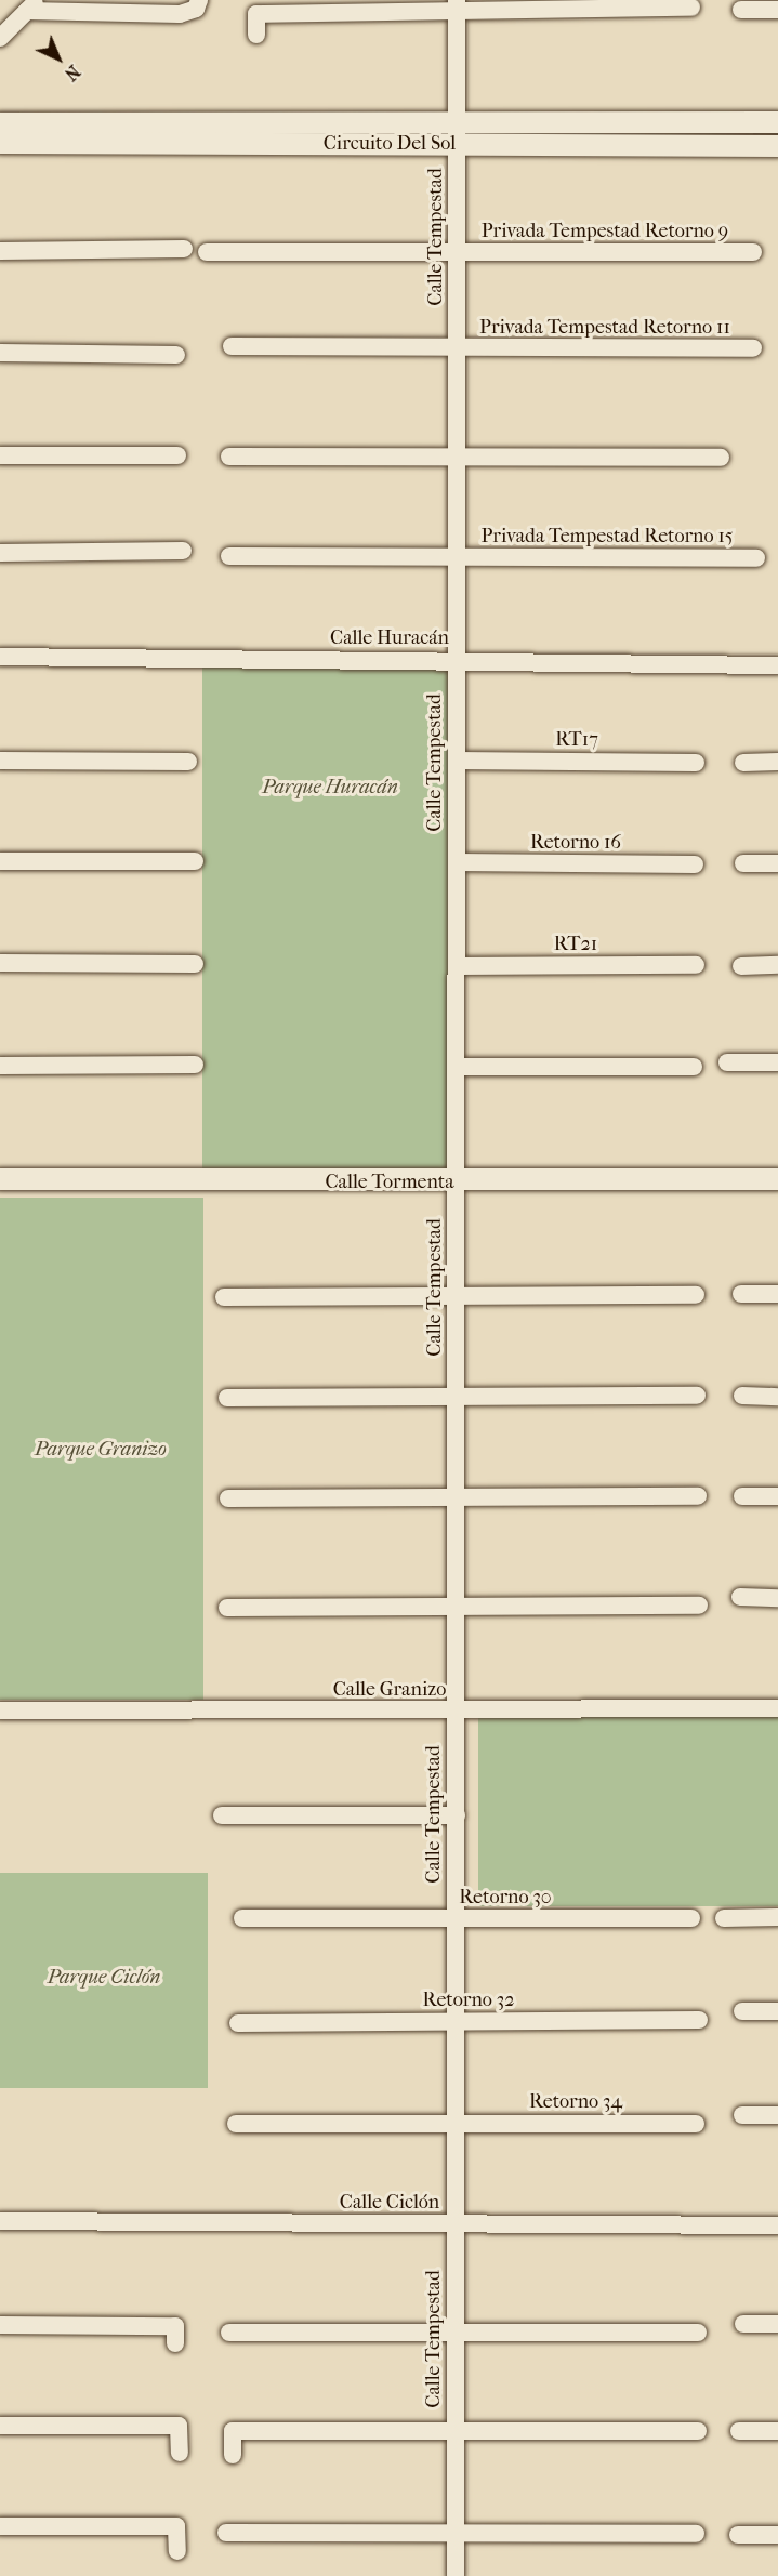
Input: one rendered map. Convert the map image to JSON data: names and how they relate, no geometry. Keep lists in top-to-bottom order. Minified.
{"streets":{"street":["Circuito Del Sol","Privada Tempestad Retorno 9","Calle Tempestad","Privada Tempestad Retorno 11","Privada Tempestad Retorno 15","Calle Huracán","RT17","Retorno 16","RT21","Calle Tormenta","Calle Granizo","Retorno 30","Retorno 32","Retorno 34","Calle Ciclón"]},"crossings":[["Circuito Del Sol","Calle Tempestad"],["Privada Tempestad Retorno 9","Calle Tempestad"],["Calle Tempestad","Privada Tempestad Retorno 11"],["Calle Tempestad","Privada Tempestad Retorno 15"],["Calle Tempestad","Calle Huracán"],["Calle Tempestad","RT17"],["Calle Tempestad","Retorno 16"],["Calle Tempestad","RT21"],["Calle Tempestad","Calle Tormenta"],["Calle Tempestad","Calle Granizo"],["Calle Tempestad","Retorno 30"],["Calle Tempestad","Retorno 32"],["Calle Tempestad","Retorno 34"],["Calle Tempestad","Calle Ciclón"]],"parks":["Parque Huracán","Parque Granizo","Parque Ciclón"],"north":"bottom right"}
